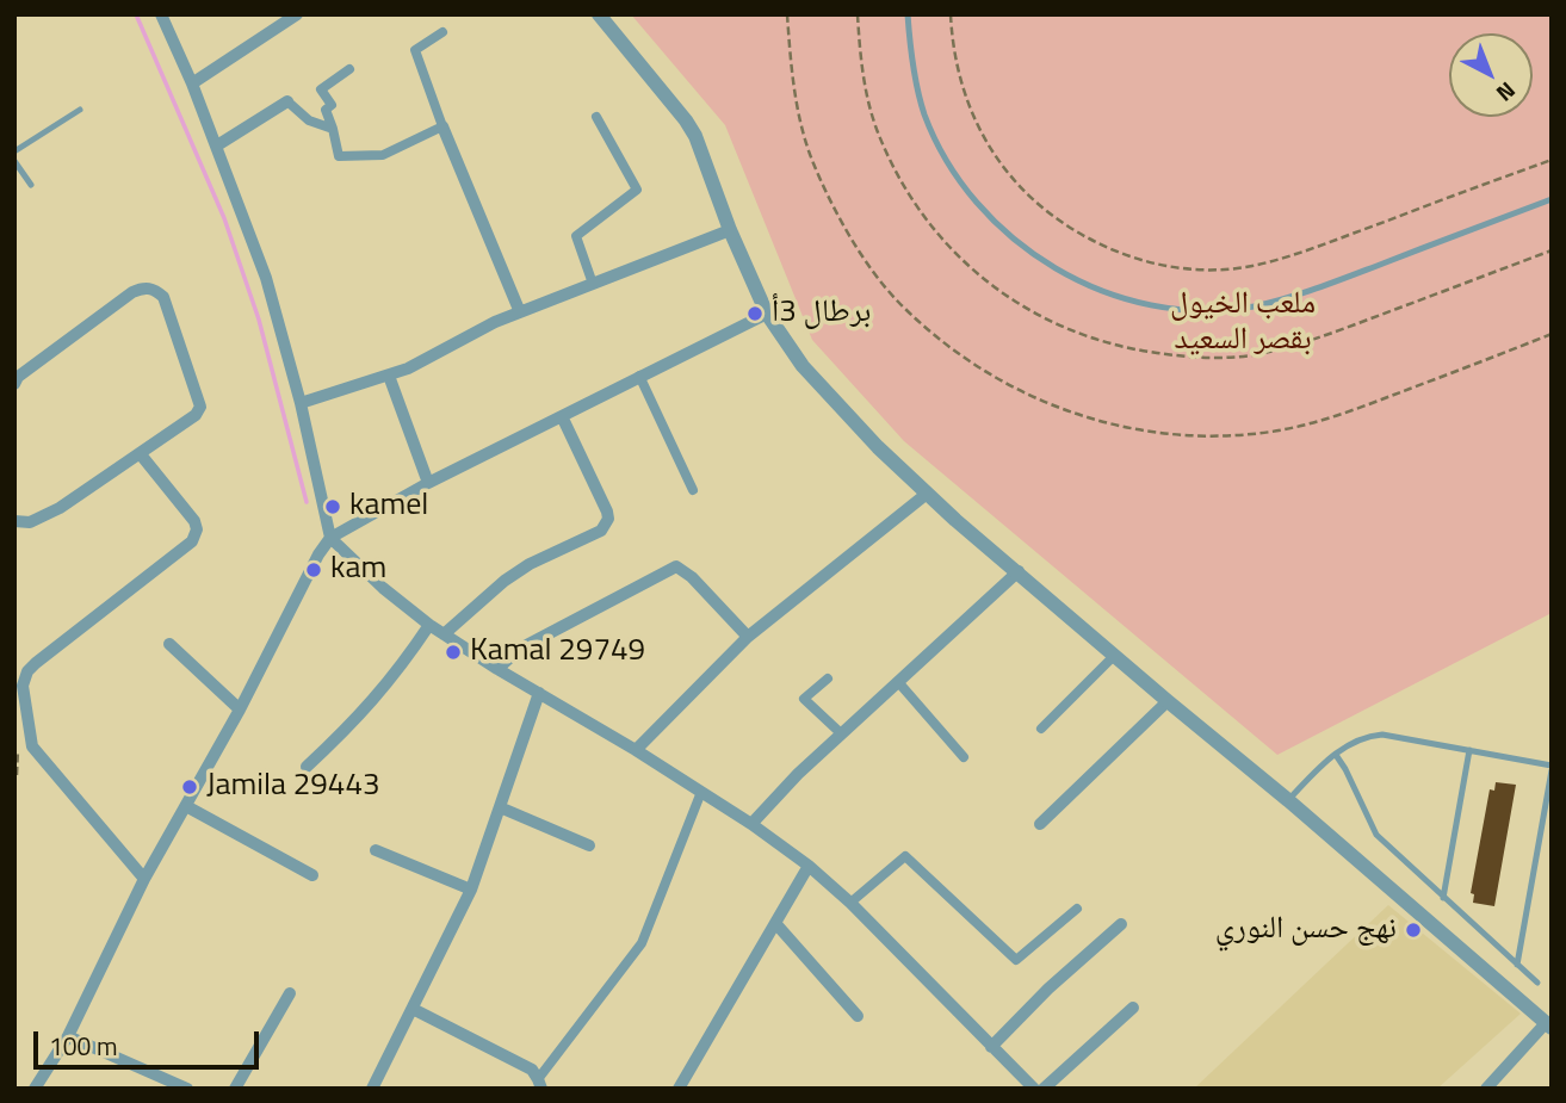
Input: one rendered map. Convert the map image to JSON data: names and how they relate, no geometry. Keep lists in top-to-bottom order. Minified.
{"parks":["ملعب الخيول بقصر السعيد"],"places":["برطال 3أ","kamel","kam","Kamal 29749","Jamila 29443","نهج حسن النوري"],"scale_bar":"100 m","north":"bottom right"}
